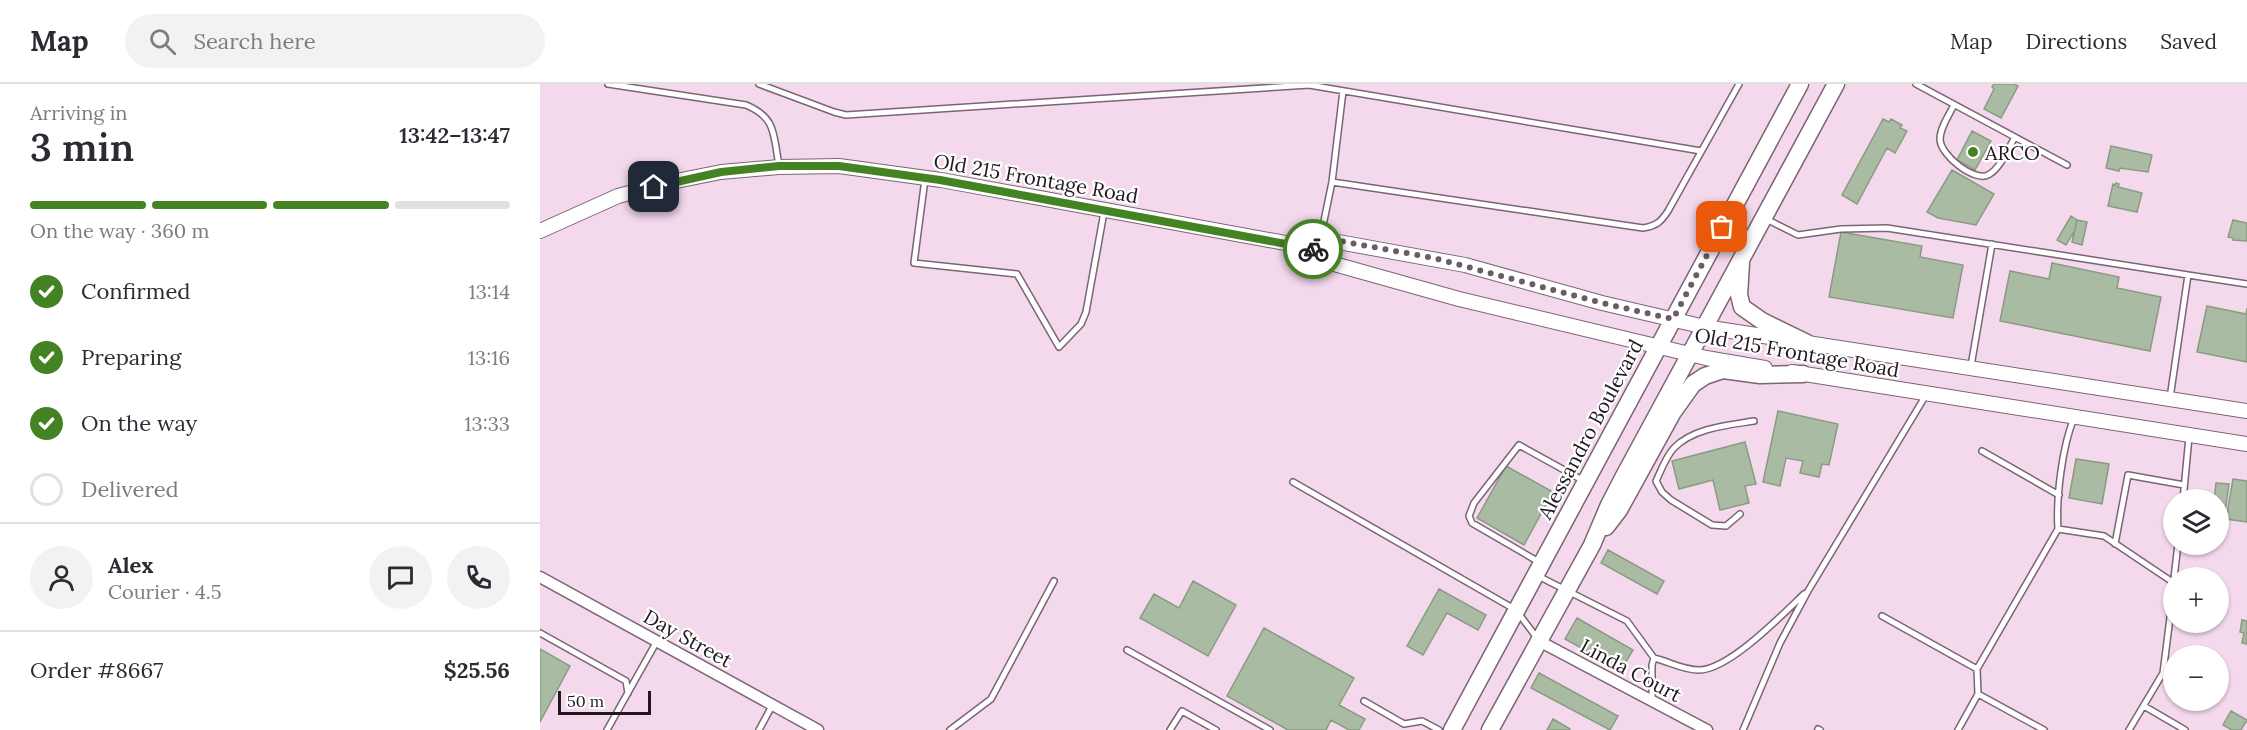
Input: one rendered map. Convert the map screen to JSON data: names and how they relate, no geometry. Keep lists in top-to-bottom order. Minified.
{"streets":{"main road":["Alessandro Boulevard"],"street":["Old 215 Frontage Road","Day Street","Linda Court"]},"crossings":[["Old 215 Frontage Road","Alessandro Boulevard"]],"places":["ARCO"],"scale_bar":"50 m","page":{"header":"Map","search":"Search here","nav":["Map","Directions","Saved"],"heading":["3 min","Arriving in","13:42–13:47"],"panel":["Alex","Courier · 4.5","Order #8667","$25.56"],"bar":"On the way · 360 m","list":[["Confirmed","13:14"],["Preparing","13:16"],["On the way","13:33"],"Delivered"],"map_buttons":["+","−"],"scale":"50 m"}}
